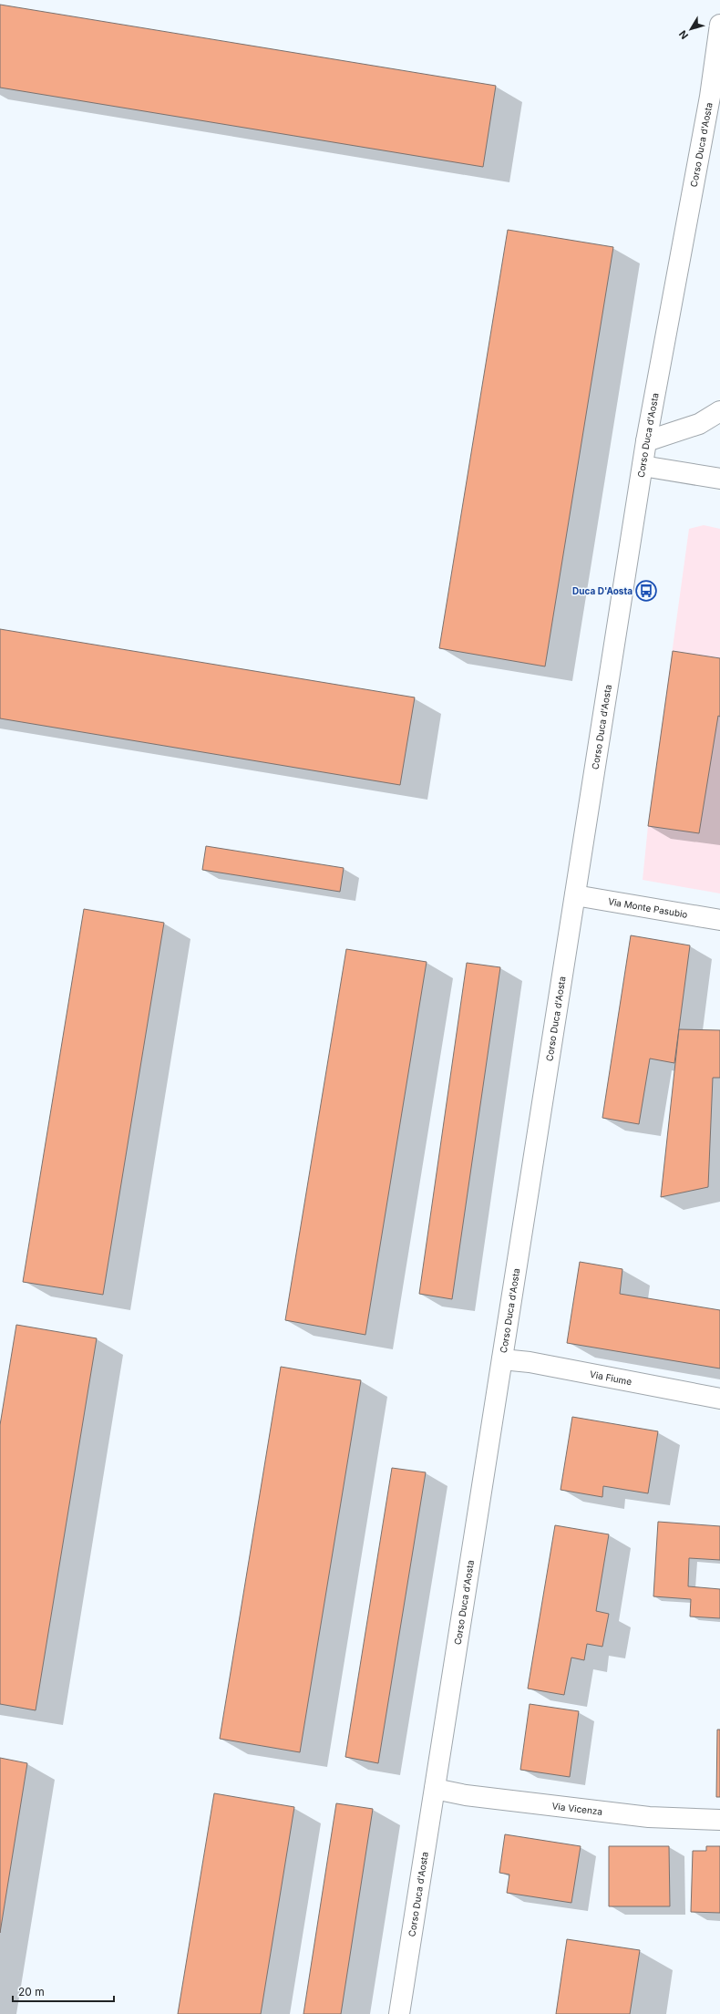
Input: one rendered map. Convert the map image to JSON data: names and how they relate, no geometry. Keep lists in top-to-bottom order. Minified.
{"streets":{"street":["Corso Duca d'Aosta","Via Monte Pasubio","Via Fiume","Via Vicenza"]},"crossings":[["Corso Duca d'Aosta","Via Monte Pasubio"],["Corso Duca d'Aosta","Via Fiume"],["Corso Duca d'Aosta","Via Vicenza"]],"places":{"bus stop":["Duca D'Aosta"]},"scale_bar":"20 m","north":"bottom left"}
